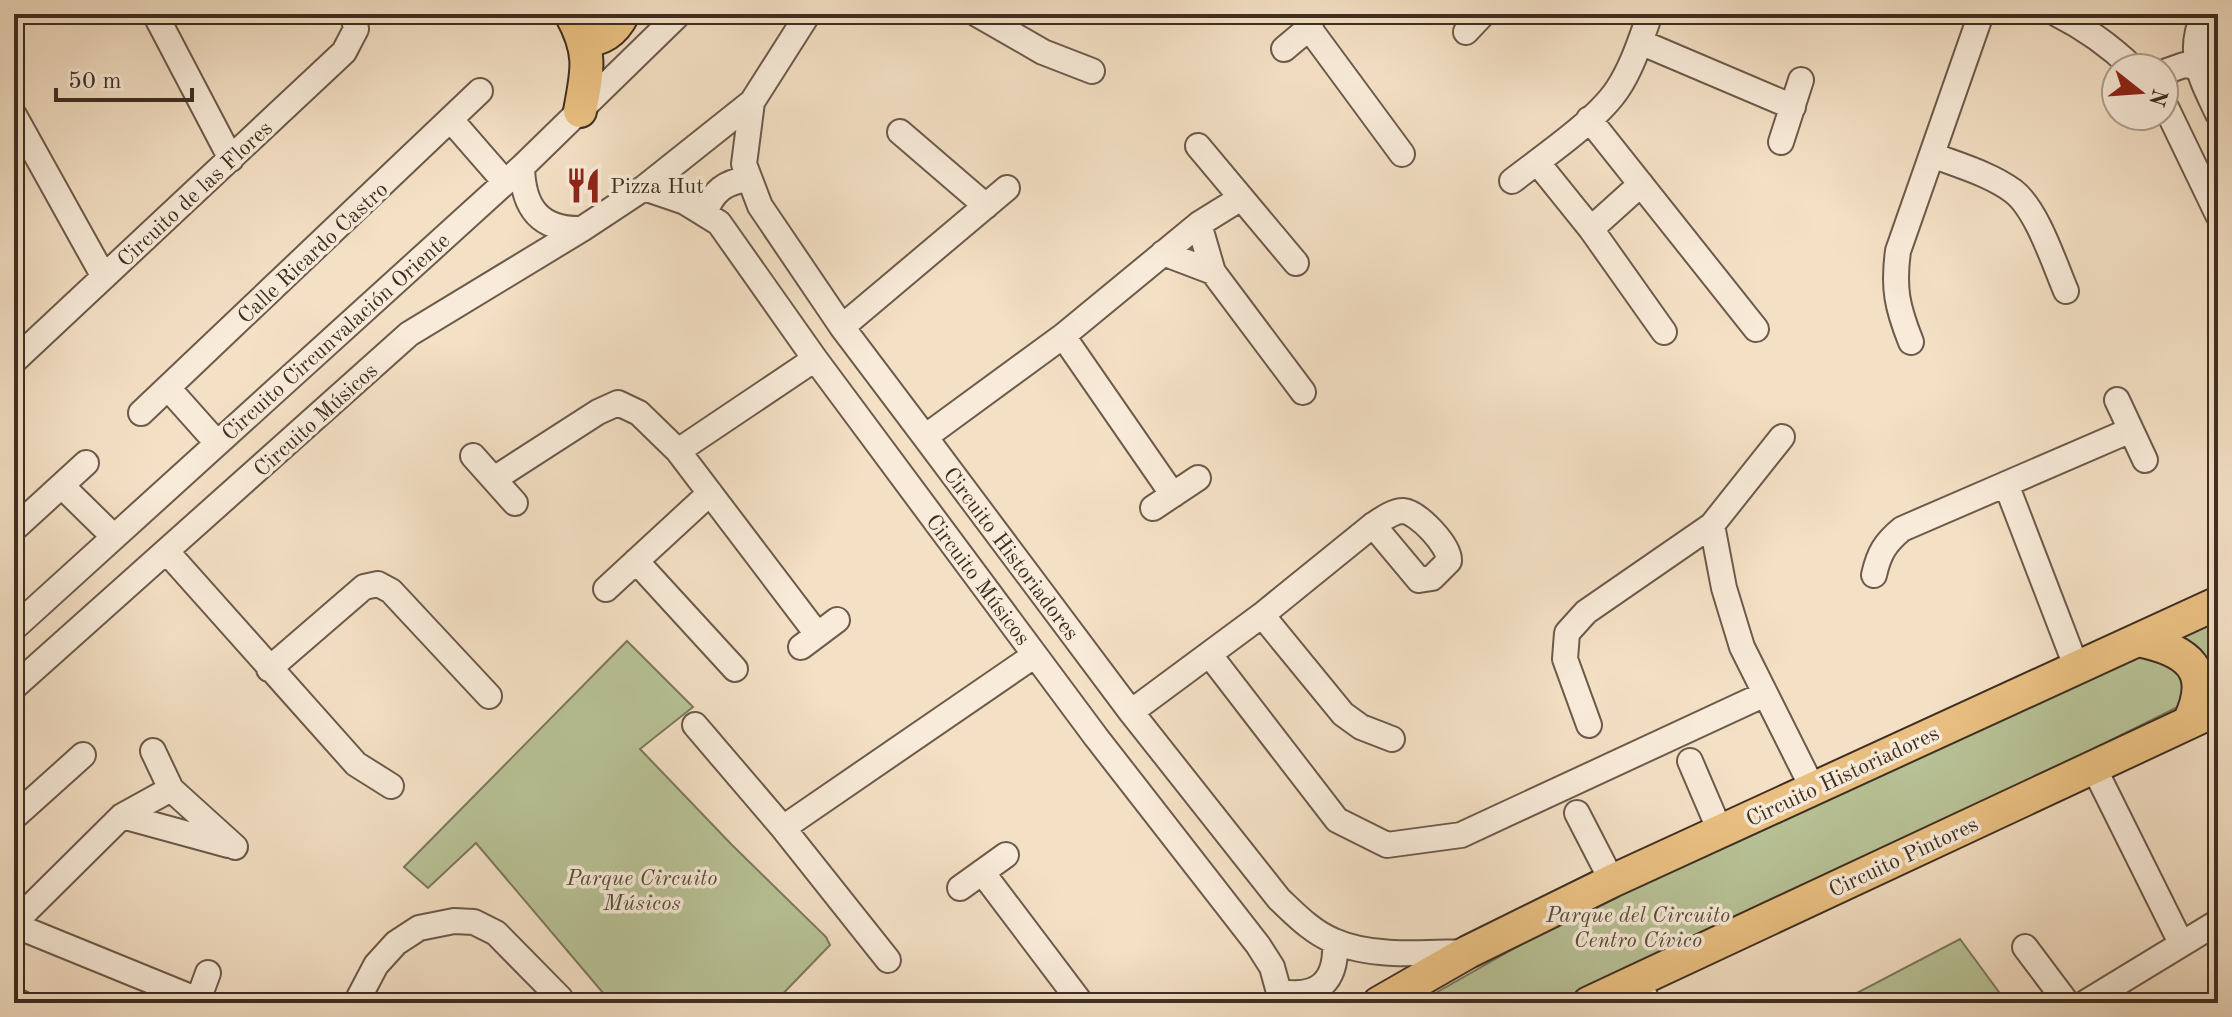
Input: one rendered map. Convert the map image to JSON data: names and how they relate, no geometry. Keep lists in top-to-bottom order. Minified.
{"streets":{"main road":["Circuito Historiadores","Circuito Pintores"],"street":["Circuito de las Flores","Calle Ricardo Castro","Circuito Circunvalación Oriente","Circuito Músicos"]},"crossings":[["Circuito Músicos","Circuito Historiadores"]],"parks":["Parque Circuito Músicos","Parque del Circuito Centro Cívico"],"places":{"restaurant":["Pizza Hut"]},"scale_bar":"50 m","north":"right"}
